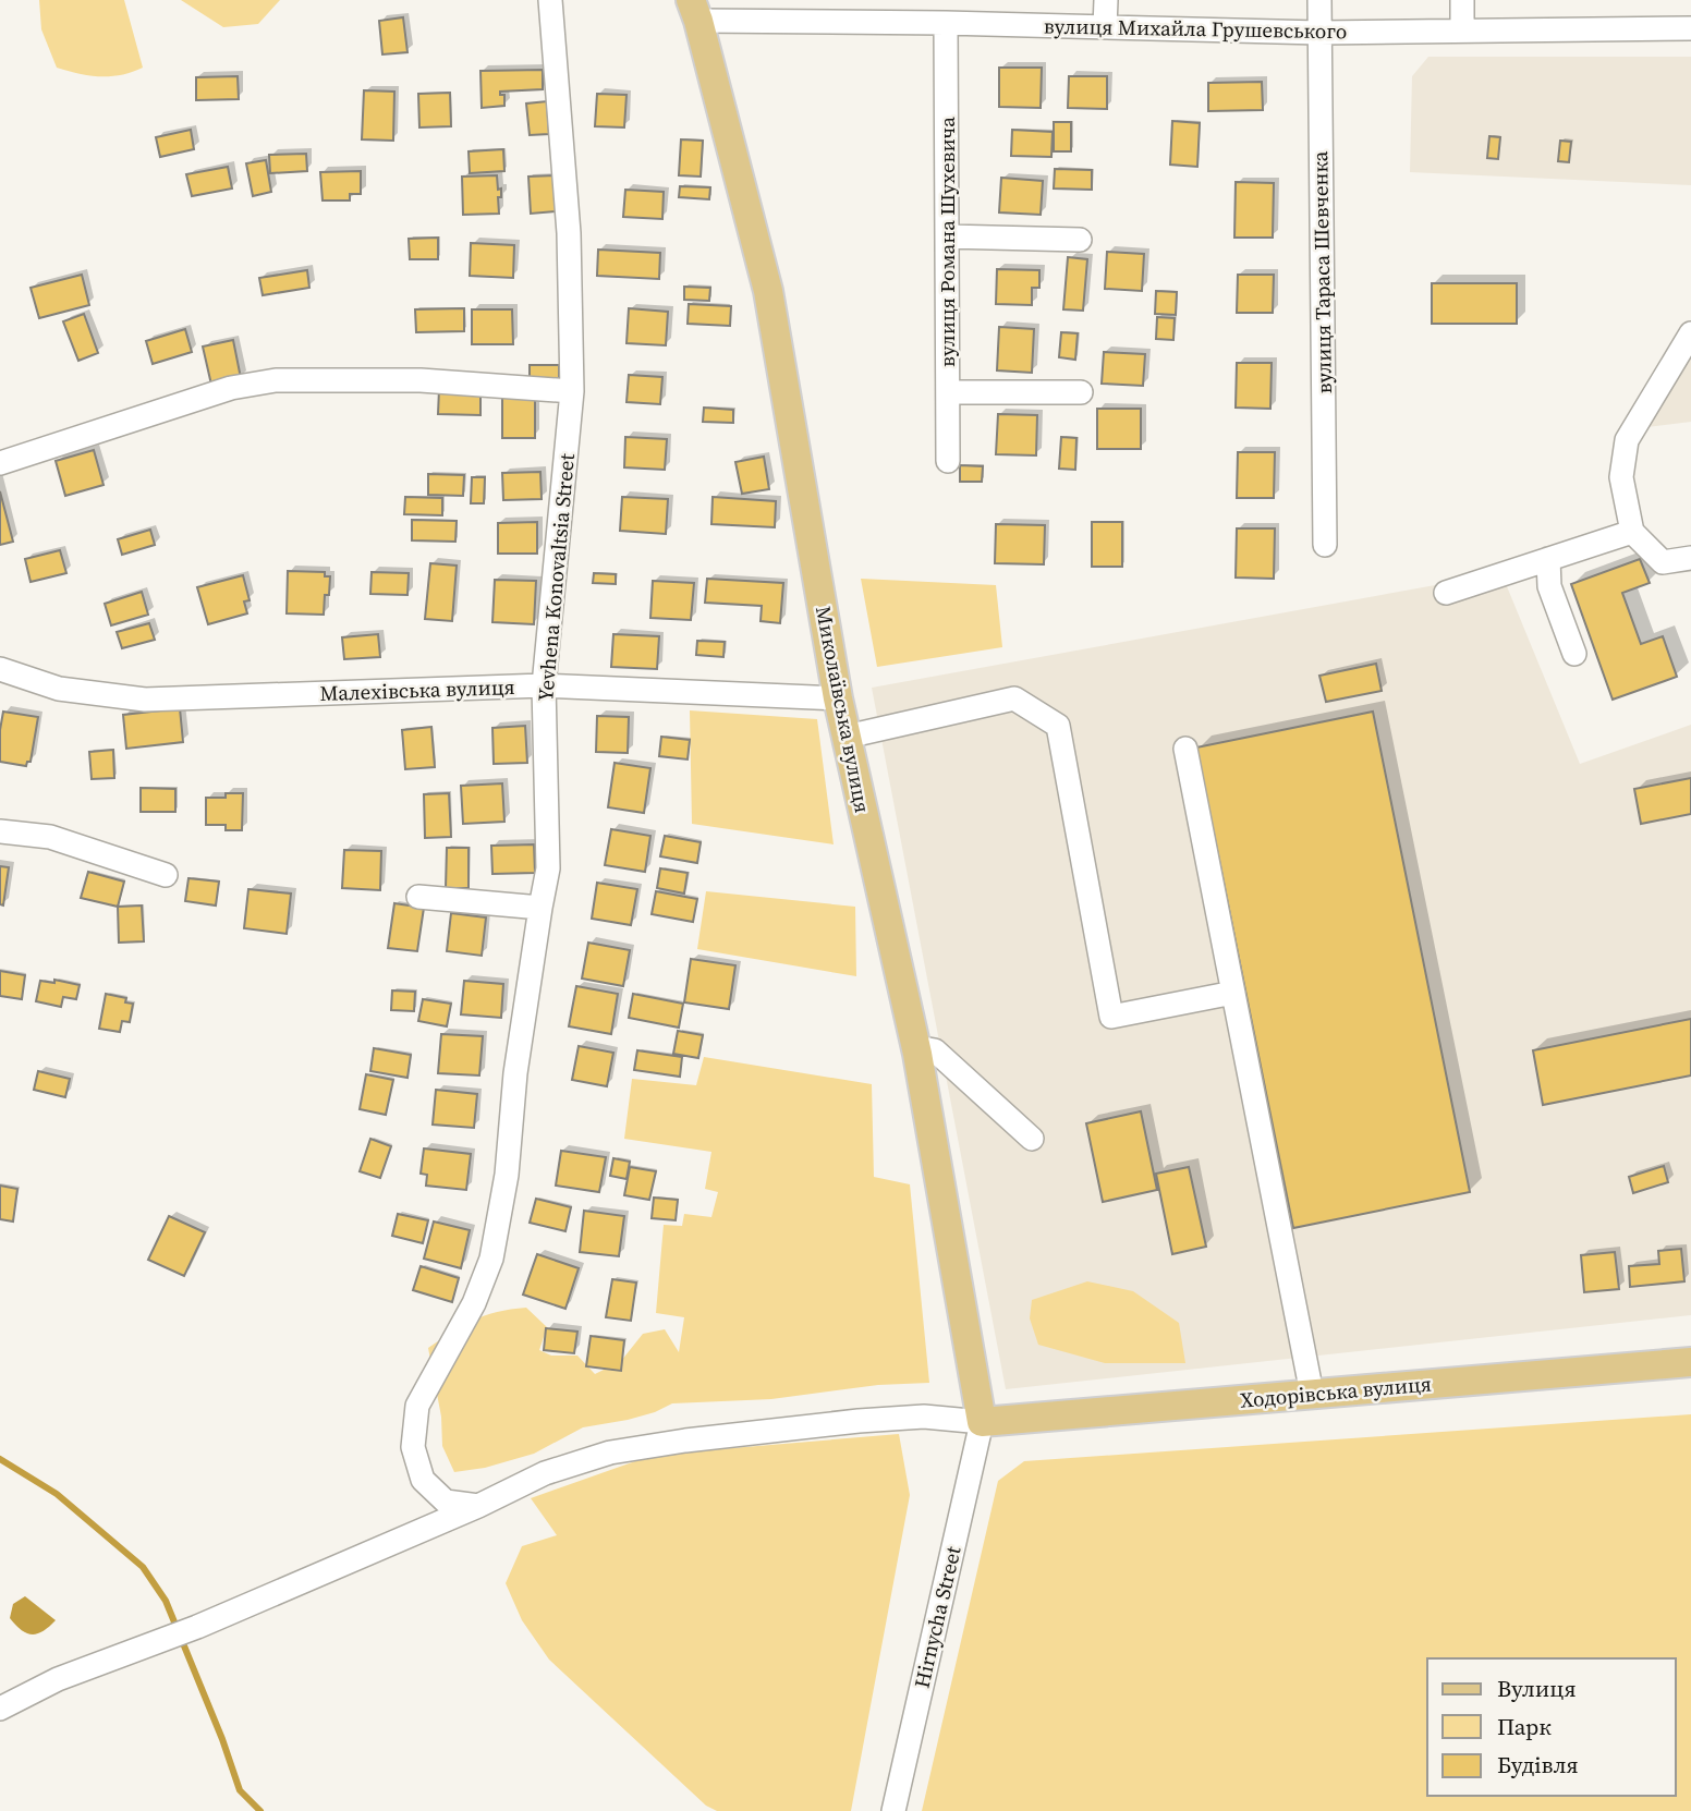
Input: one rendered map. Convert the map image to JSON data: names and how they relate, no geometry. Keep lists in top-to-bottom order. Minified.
{"streets":{"main road":["Миколаївська вулиця","Ходорівська вулиця"],"street":["вулиця Михайла Грушевського","вулиця Романа Шухевича","вулиця Тараса Шевченка","Yevhena Konovaltsia Street","Малехівська вулиця","Hirnycha Street"]},"crossings":[["вулиця Михайла Грушевського","вулиця Романа Шухевича"],["вулиця Михайла Грушевського","вулиця Тараса Шевченка"],["вулиця Михайла Грушевського","Миколаївська вулиця"],["Yevhena Konovaltsia Street","Малехівська вулиця"],["Малехівська вулиця","Миколаївська вулиця"],["Миколаївська вулиця","Ходорівська вулиця"],["Миколаївська вулиця","Hirnycha Street"],["Ходорівська вулиця","Hirnycha Street"]],"legend":["Вулиця","Парк","Будівля"]}
